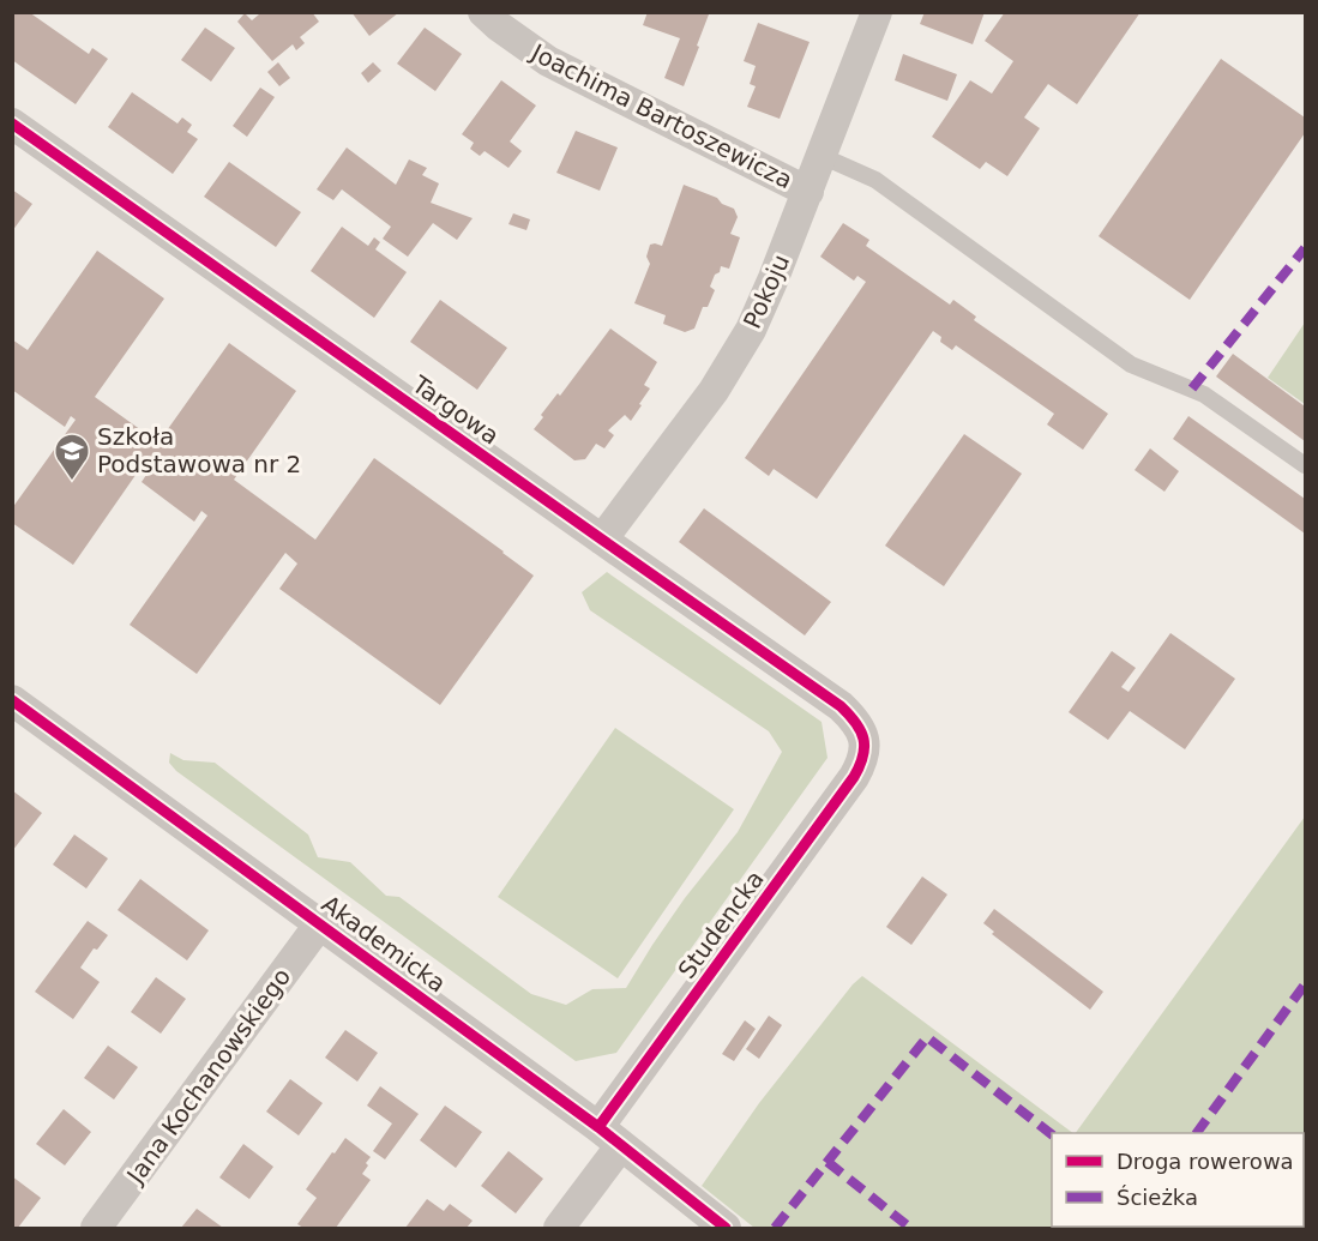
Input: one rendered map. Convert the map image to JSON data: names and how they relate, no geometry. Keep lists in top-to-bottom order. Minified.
{"streets":{"street":["Joachima Bartoszewicza","Pokoju","Targowa","Studencka","Akademicka","Jana Kochanowskiego"]},"crossings":[["Joachima Bartoszewicza","Pokoju"],["Pokoju","Targowa"],["Targowa","Studencka"],["Studencka","Akademicka"],["Akademicka","Jana Kochanowskiego"]],"places":{"school or university":["Szkoła Podstawowa nr 2"]},"legend":["Droga rowerowa","Ścieżka"]}
